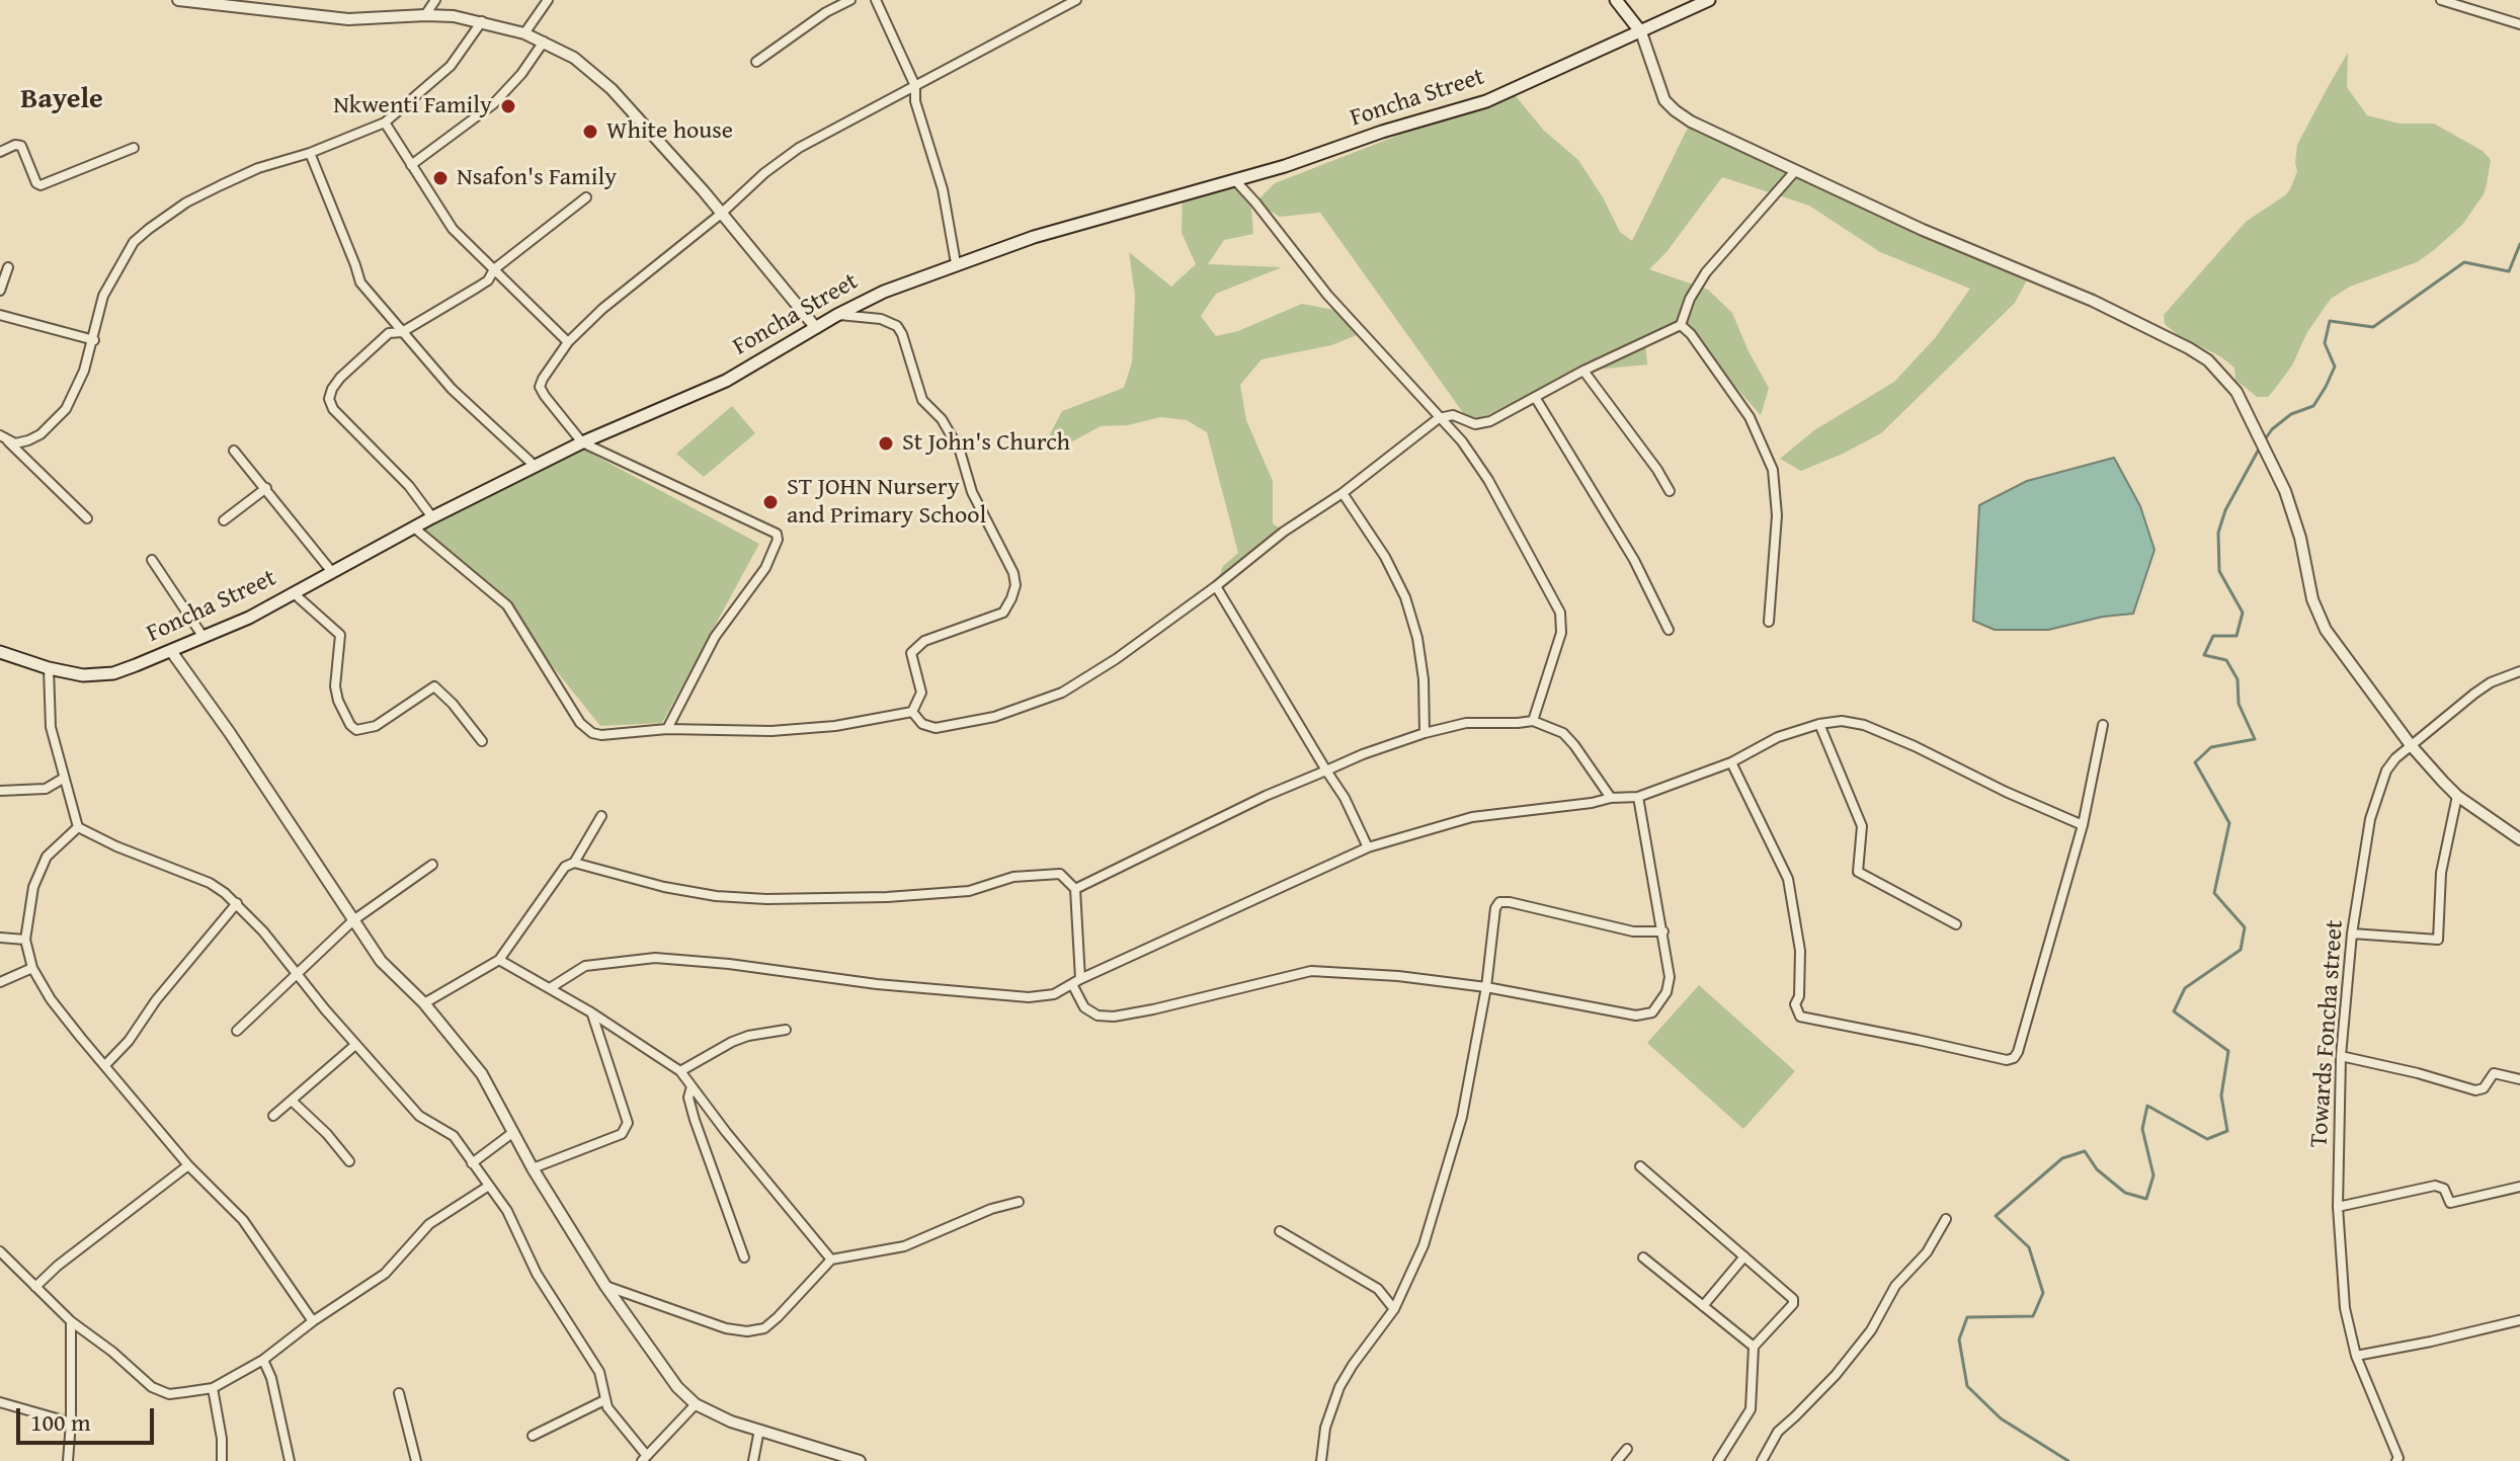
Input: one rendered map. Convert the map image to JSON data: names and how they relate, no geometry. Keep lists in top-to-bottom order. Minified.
{"streets":{"main road":["Foncha Street"],"street":["Towards Foncha street"]},"districts":["Bayele"],"places":["Nkwenti Family","White house","Nsafon's Family","St John's Church","ST JOHN Nursery and Primary School"],"scale_bar":"100 m"}
